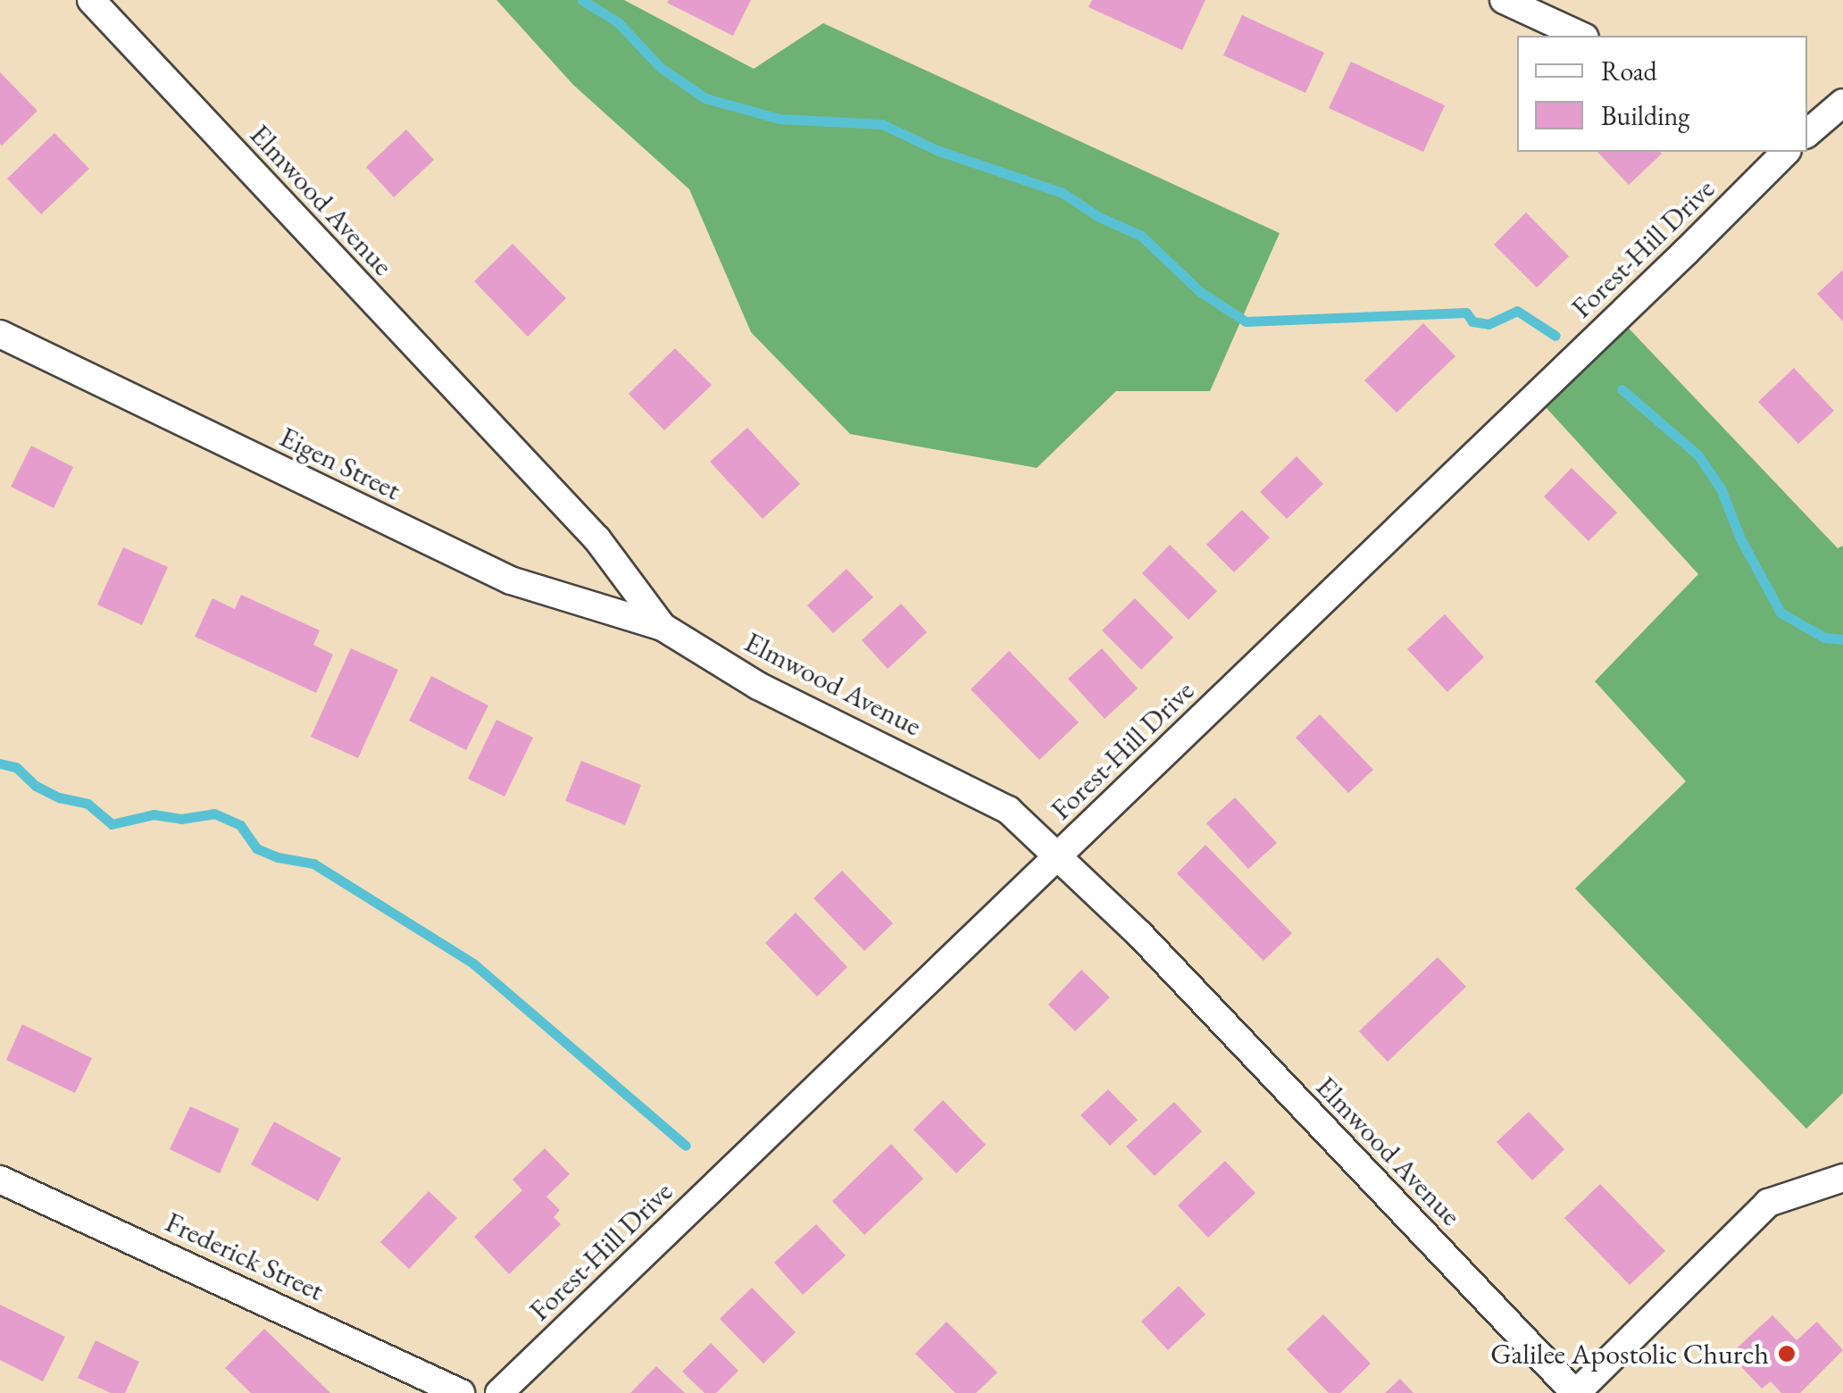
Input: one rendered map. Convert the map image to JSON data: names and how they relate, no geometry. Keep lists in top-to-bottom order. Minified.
{"streets":{"street":["Elmwood Avenue","Forest-Hill Drive","Eigen Street","Frederick Street"]},"crossings":[["Elmwood Avenue","Forest-Hill Drive"],["Elmwood Avenue","Eigen Street"]],"places":["Galilee Apostolic Church"],"legend":["Road","Building"]}
